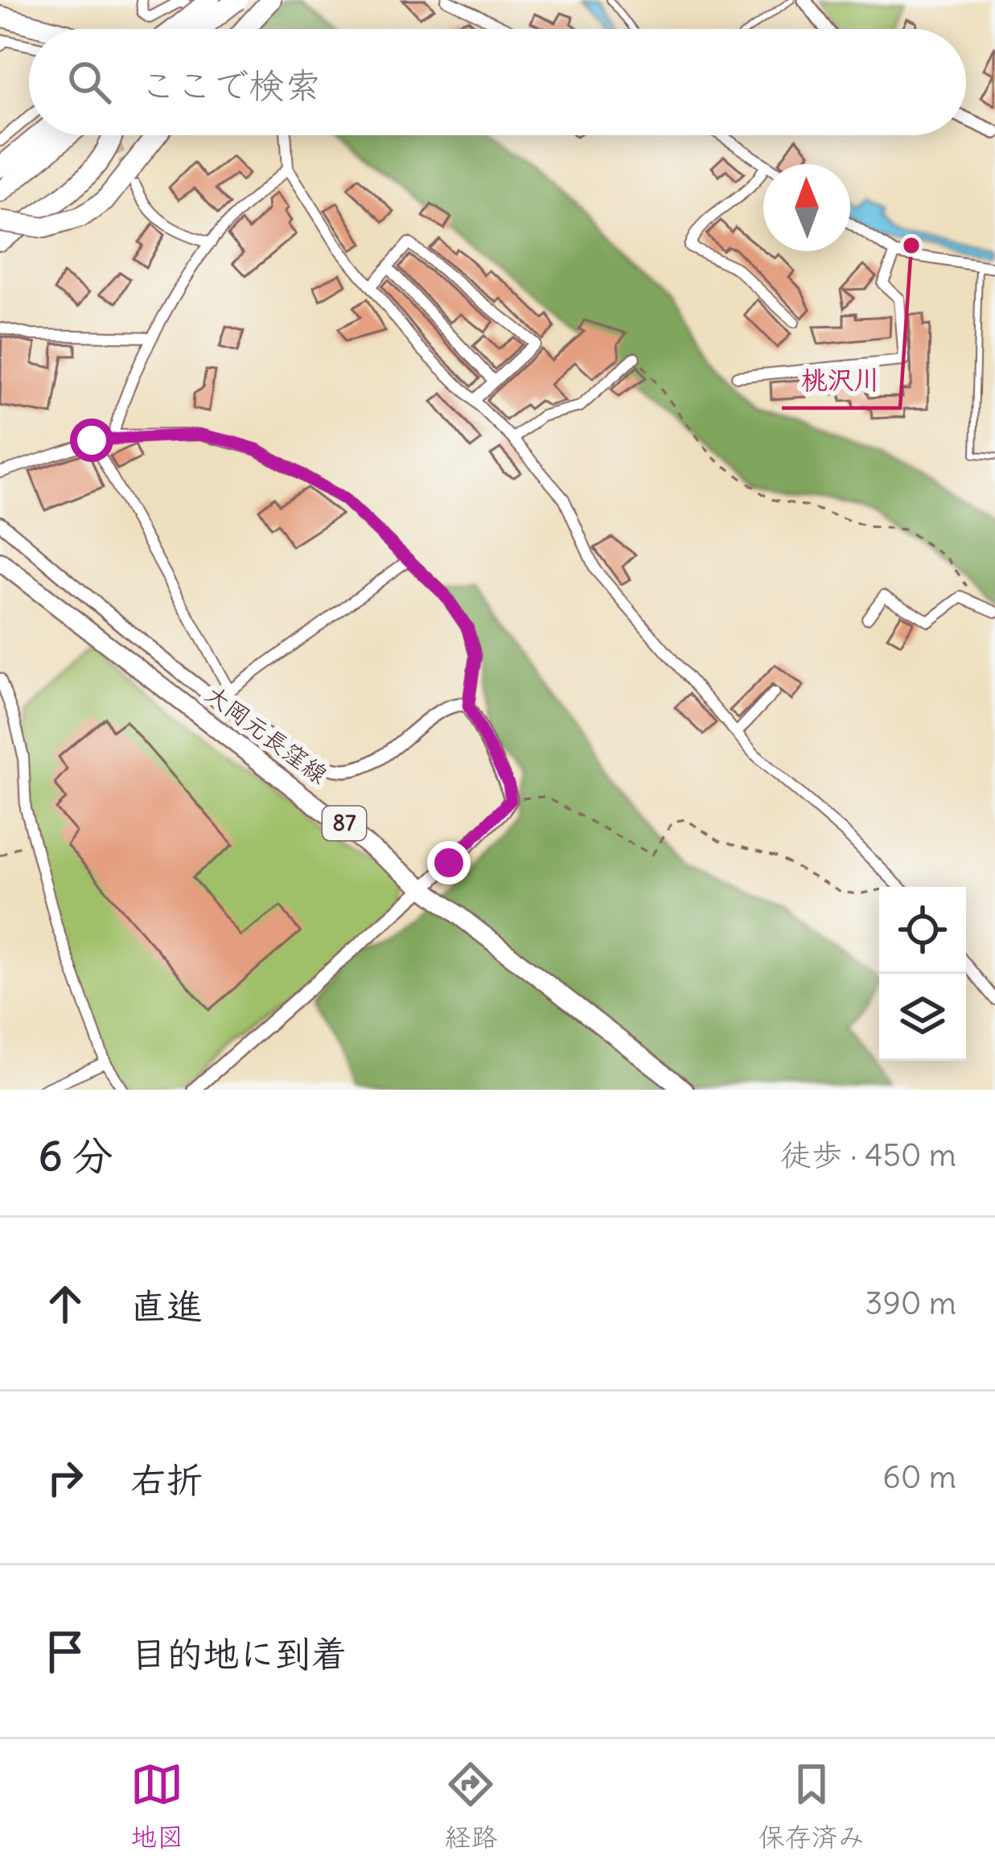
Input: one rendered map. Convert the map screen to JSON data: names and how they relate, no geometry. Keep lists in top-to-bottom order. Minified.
{"streets":{"main road":["大岡元長窪線","87"]},"places":["桃沢川"],"north":"top","page":{"search":"ここで検索","heading":["6 分","徒歩 · 450 m"],"list":[["直進","390 m"],["右折","60 m"],"目的地に到着"],"nav":["地図","経路","保存済み"]}}
